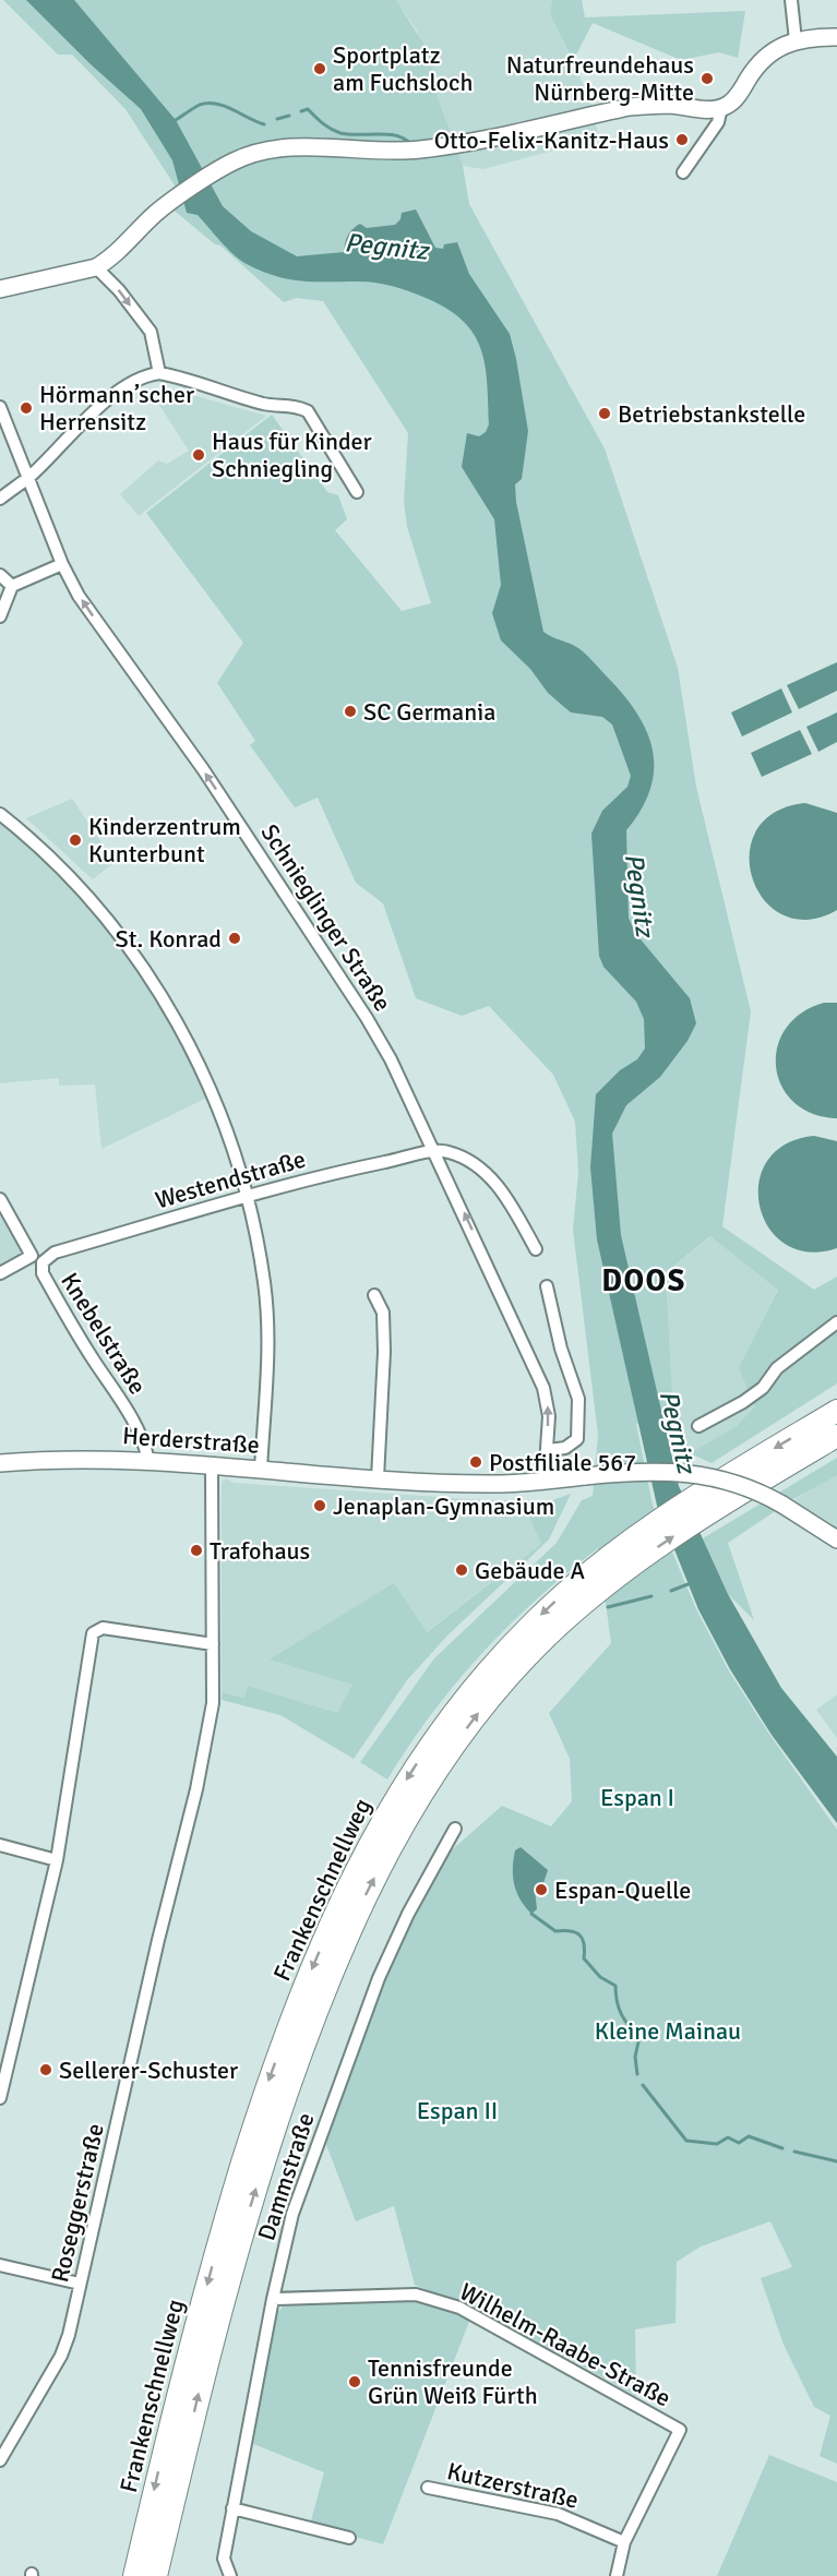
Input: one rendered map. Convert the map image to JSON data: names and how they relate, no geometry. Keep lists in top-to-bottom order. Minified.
{"streets":{"highway":["Frankenschnellweg"],"main road":["Herderstraße"],"street":["Schnieglinger Straße","Westendstraße","Knebelstraße","Dammstraße","Roseggerstraße","Wilhelm-Raabe-Straße","Kutzerstraße"]},"crossings":[["Schnieglinger Straße","Westendstraße"],["Schnieglinger Straße","Herderstraße"],["Westendstraße","Knebelstraße"],["Knebelstraße","Herderstraße"],["Herderstraße","Roseggerstraße"],["Dammstraße","Wilhelm-Raabe-Straße"],["Wilhelm-Raabe-Straße","Kutzerstraße"]],"one_way":["Schnieglinger Straße"],"districts":["DOOS"],"water":["Pegnitz"],"parks":["Espan I","Kleine Mainau","Espan II"],"places":["Sportplatz am Fuchsloch","Naturfreundehaus Nürnberg-Mitte","Otto-Felix-Kanitz-Haus","Hörmann’scher Herrensitz","Betriebstankstelle","Haus für Kinder Schniegling","SC Germania","Kinderzentrum Kunterbunt","St. Konrad","Postfiliale 567","Jenaplan-Gymnasium","Trafohaus","Gebäude A","Espan-Quelle","Sellerer-Schuster","Tennisfreunde Grün Weiß Fürth"]}
